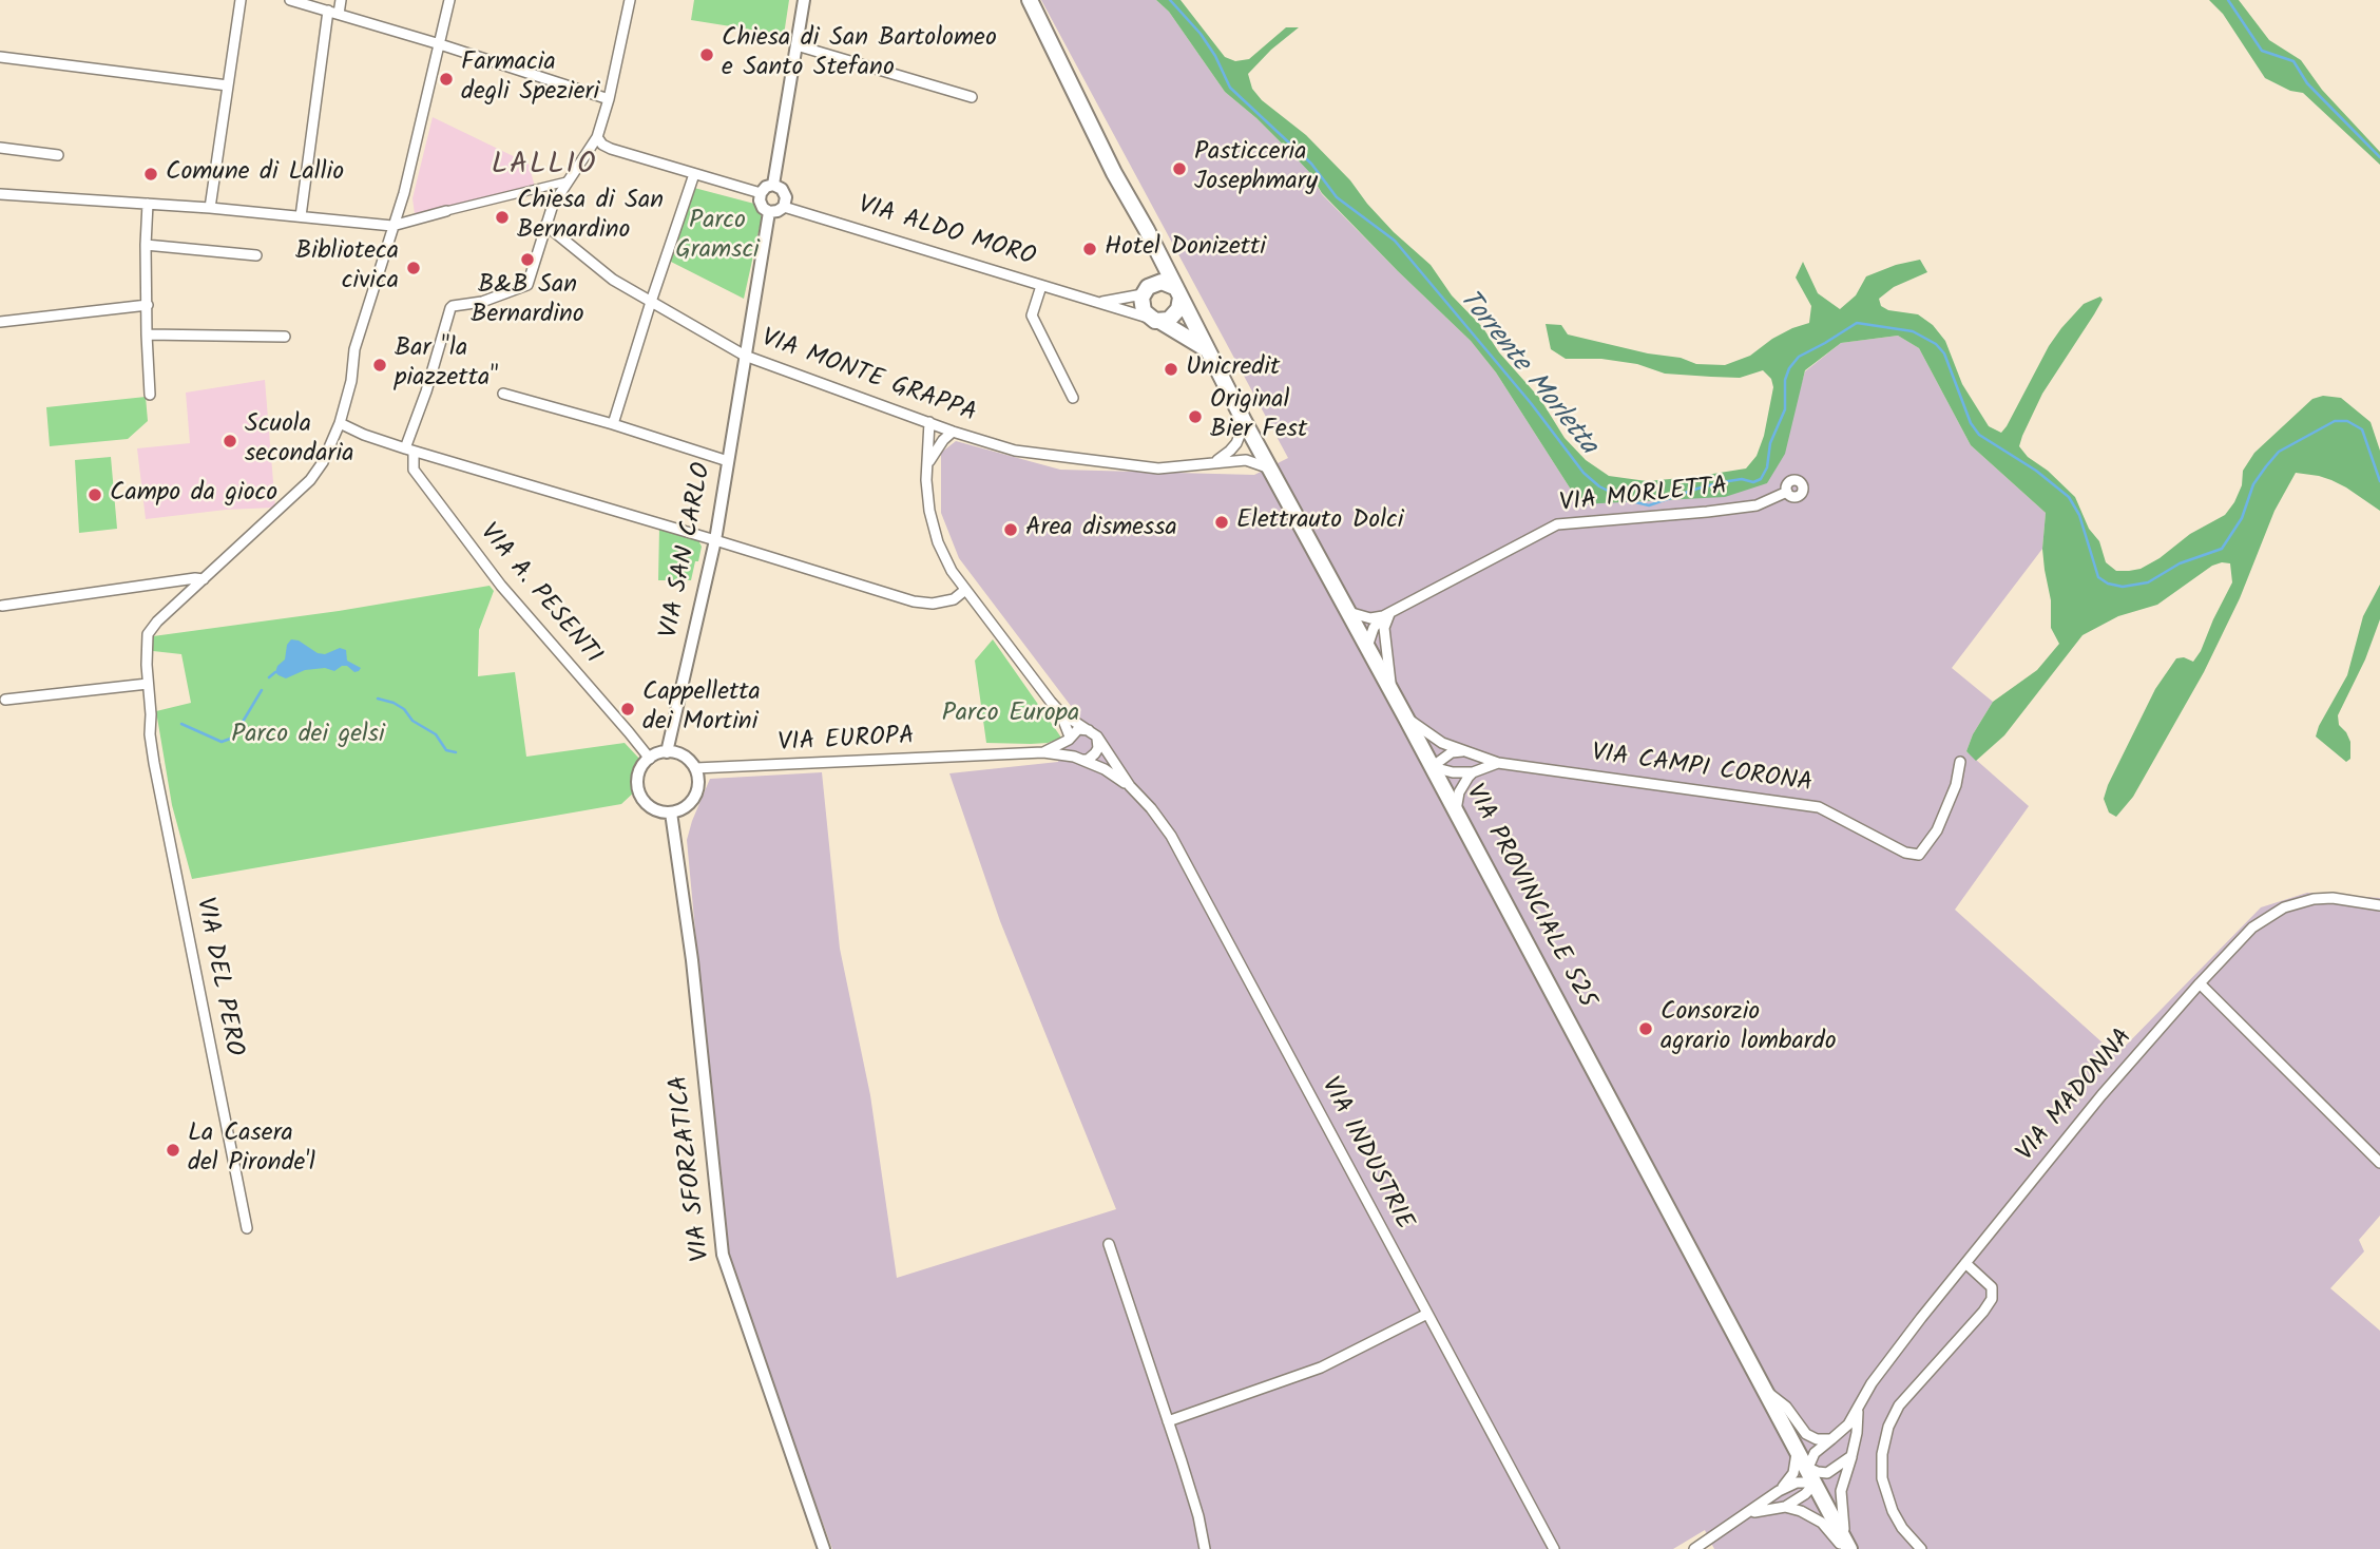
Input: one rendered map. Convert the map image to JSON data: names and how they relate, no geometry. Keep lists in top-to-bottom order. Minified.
{"streets":{"main road":["VIA PROVINCIALE 525"],"street":["VIA ALDO MORO","VIA MONTE GRAPPA","VIA MORLETTA","VIA SAN CARLO","VIA A. PESENTI","VIA EUROPA","VIA CAMPI CORONA","VIA DEL PERO","VIA MADONNA","VIA INDUSTRIE","VIA SFORZATICA"]},"crossings":[["VIA ALDO MORO","VIA SAN CARLO"],["VIA ALDO MORO","VIA PROVINCIALE 525"],["VIA MONTE GRAPPA","VIA SAN CARLO"],["VIA MONTE GRAPPA","VIA INDUSTRIE"],["VIA SAN CARLO","VIA A. PESENTI"],["VIA SAN CARLO","VIA EUROPA"],["VIA SAN CARLO","VIA SFORZATICA"],["VIA A. PESENTI","VIA EUROPA"],["VIA A. PESENTI","VIA SFORZATICA"],["VIA EUROPA","VIA INDUSTRIE"],["VIA EUROPA","VIA SFORZATICA"],["VIA CAMPI CORONA","VIA PROVINCIALE 525"],["VIA PROVINCIALE 525","VIA MADONNA"]],"districts":["LALLIO"],"water":["Torrente Morletta"],"parks":["Parco Gramsci","Parco Europa","Parco dei gelsi"],"places":["Chiesa di San Bartolomeo e Santo Stefano","Farmacia degli Spezieri","Pasticceria Josephmary","Comune di Lallio","Chiesa di San Bernardino","Hotel Donizetti","B&B San Bernardino","Biblioteca civica","Bar \"la piazzetta\"","Unicredit","Original Bier Fest","Scuola secondaria","Campo da gioco","Elettrauto Dolci","Area dismessa","Cappelletta dei Mortini","Consorzio agrario lombardo","La Casera del Pironde'l"]}
